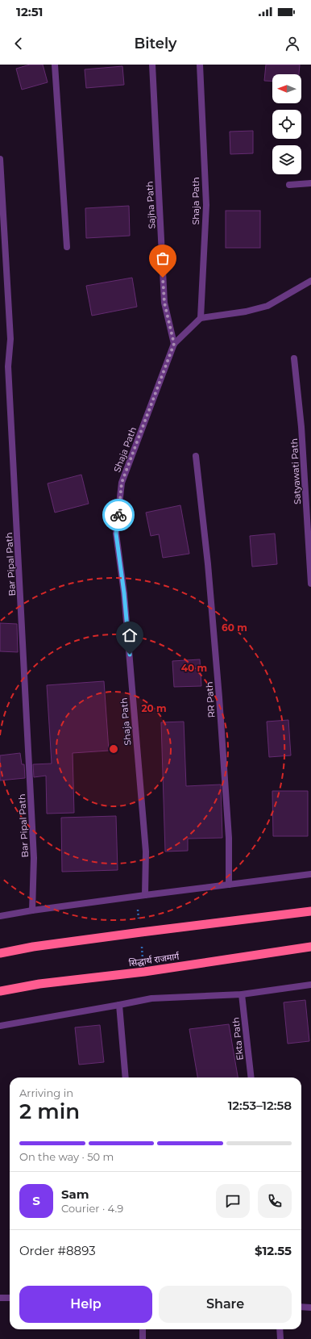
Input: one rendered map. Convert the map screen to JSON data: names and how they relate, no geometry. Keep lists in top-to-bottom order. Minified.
{"streets":{"highway":["सिद्धार्थ राजमार्ग"],"street":["Shaja Path","Sajha Path","Satyawati Path","Bar Pipal Path","RR Path","Ekta Path"]},"crossings":[["Shaja Path","Sajha Path"]],"north":"left","page":{"status":"12:51","header":"Bitely","heading":["2 min","Arriving in","12:53–12:58"],"panel":["Sam","Courier · 4.9","Order #8893","$12.55"],"bar":"On the way · 50 m","round":"S","buttons":["Help","Share"]},"rings":["60 m","40 m","20 m"]}
